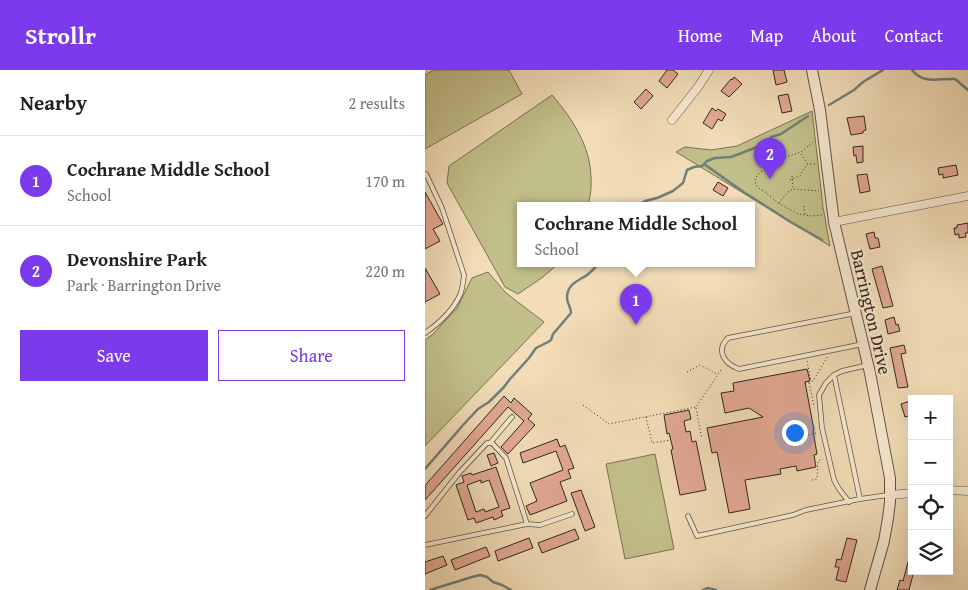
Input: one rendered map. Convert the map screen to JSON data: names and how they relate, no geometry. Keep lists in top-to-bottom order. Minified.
{"streets":{"street":["Barrington Drive"]},"page":{"header":"Strollr","nav":["Home","Map","About","Contact"],"heading":["Nearby","2 results"],"list":[{"mark":"1","name":"Cochrane Middle School","note":"School","value":"170 m"},{"mark":"2","name":"Devonshire Park","note":"Park · Barrington Drive","value":"220 m"}],"pins":["2","1"],"popup":["Cochrane Middle School","School"],"buttons":["Save","Share"],"map_buttons":["+","−"]}}
